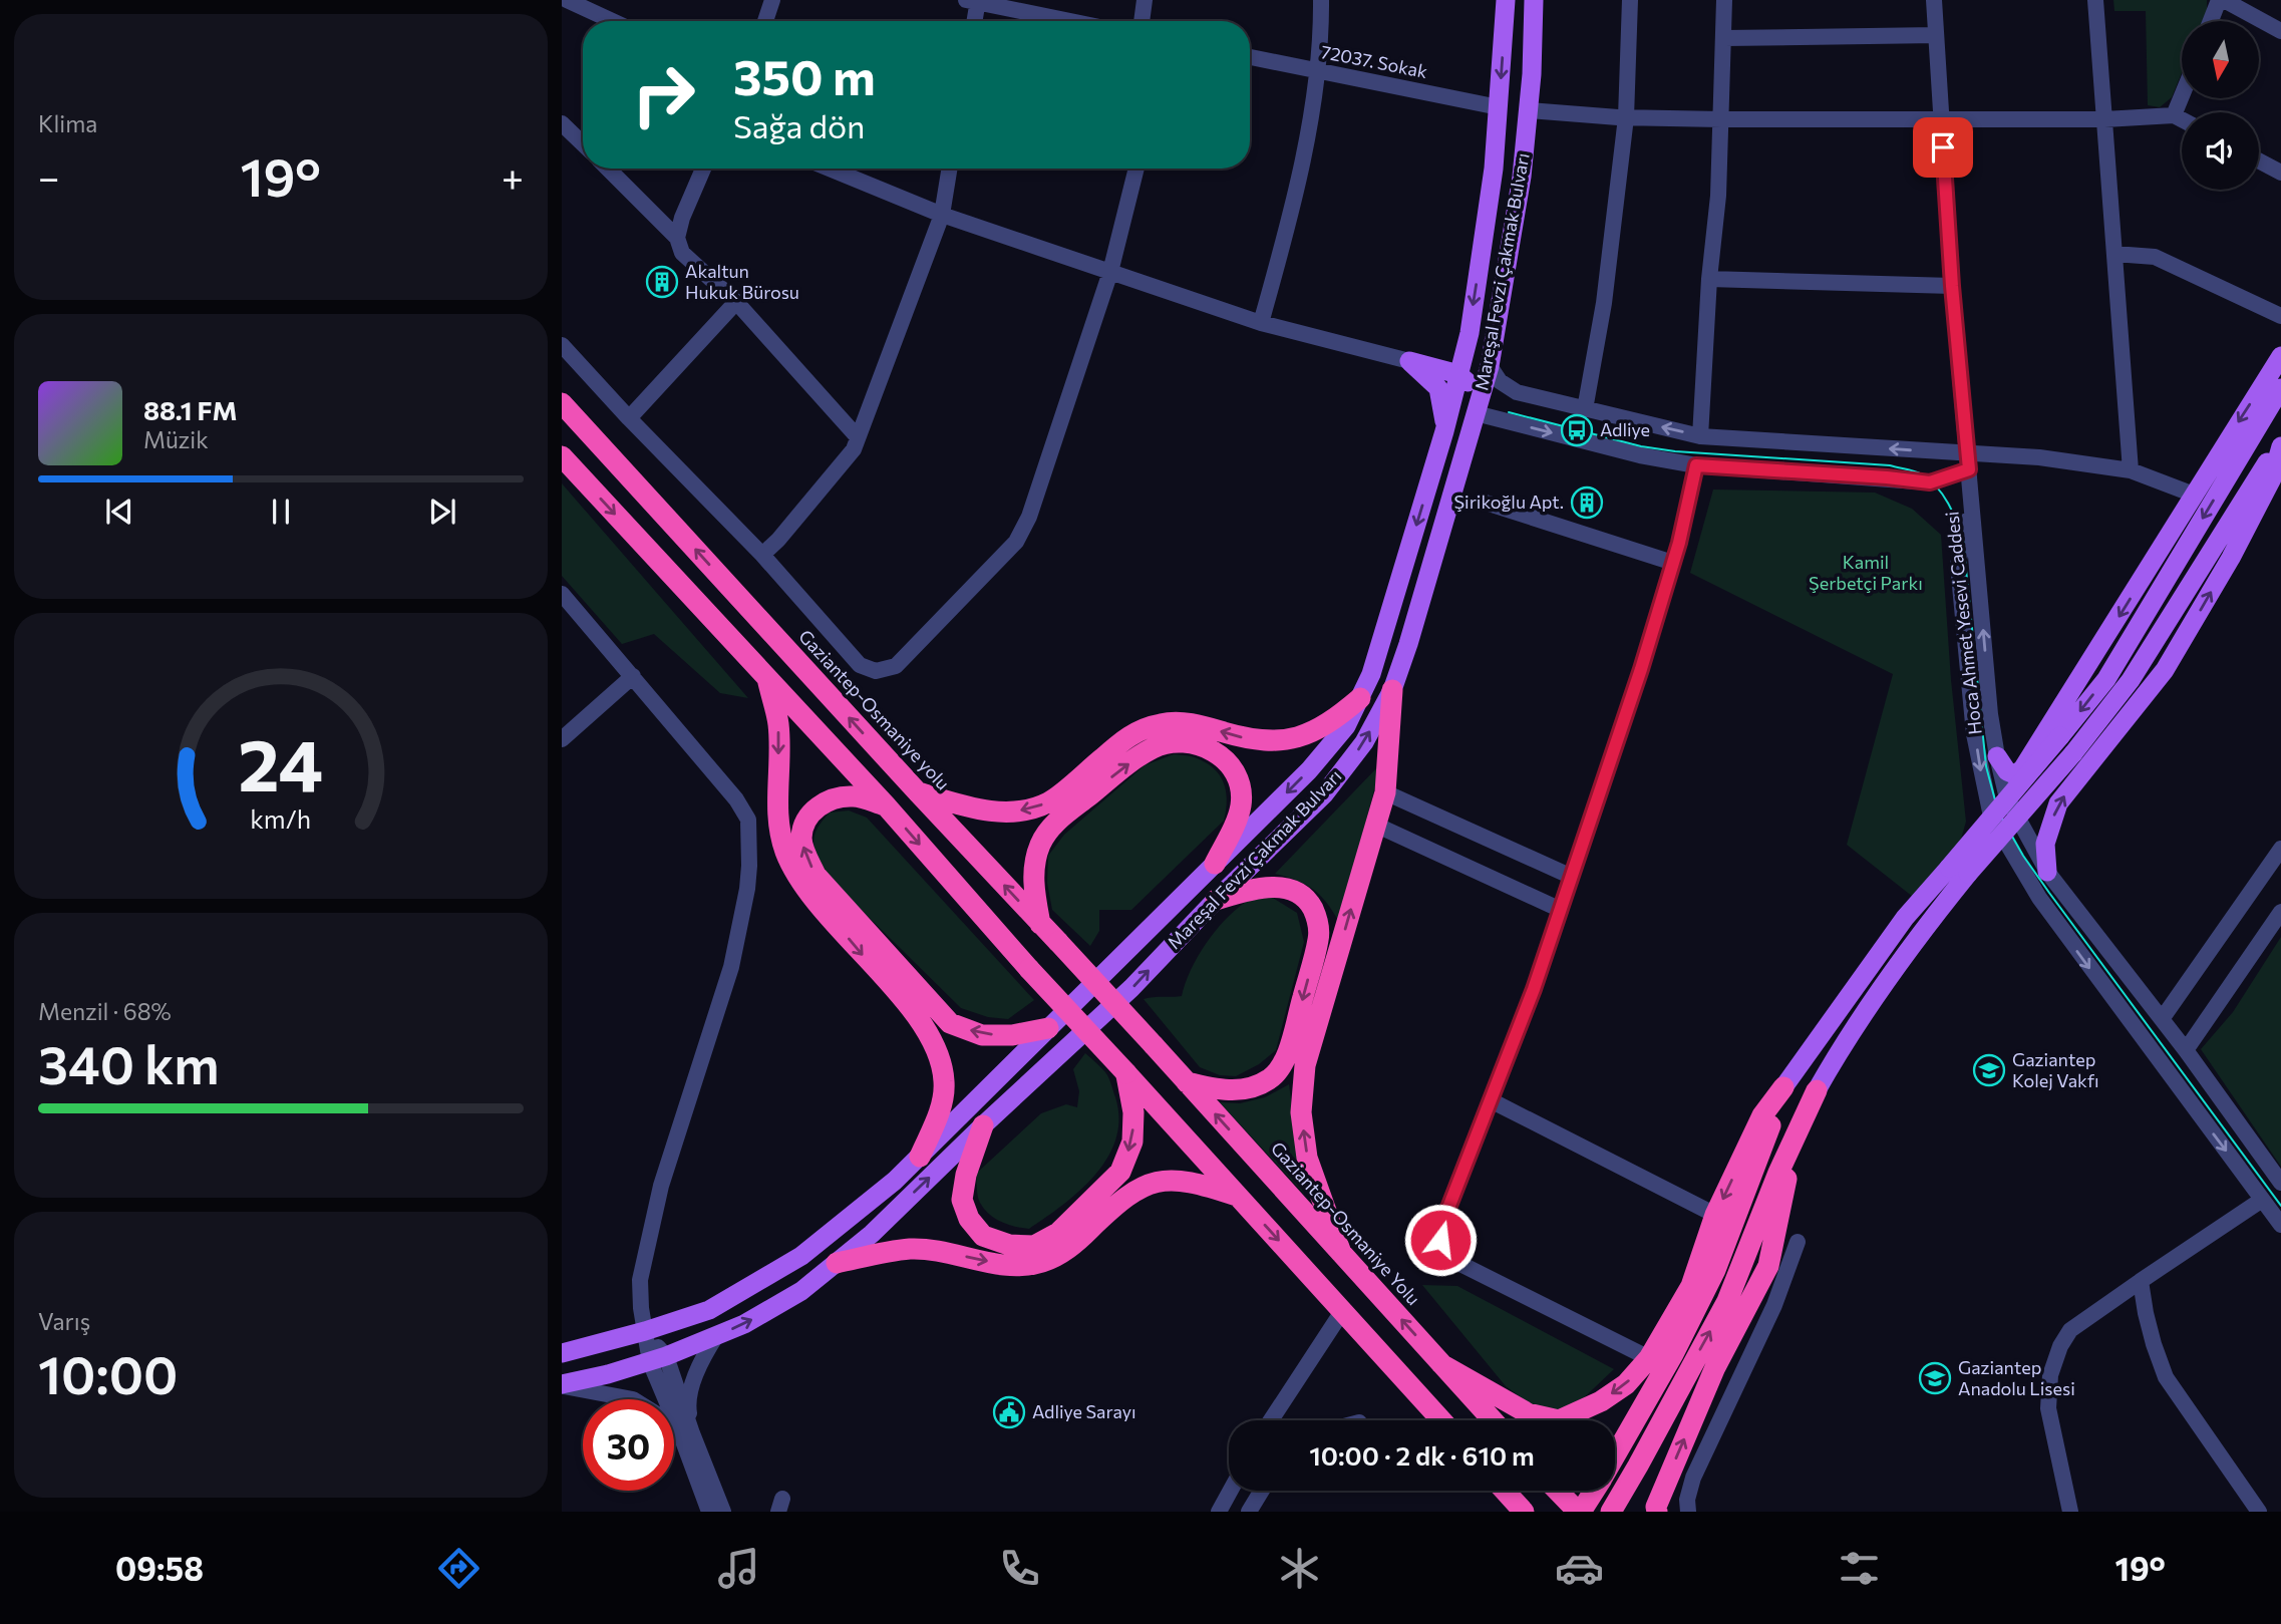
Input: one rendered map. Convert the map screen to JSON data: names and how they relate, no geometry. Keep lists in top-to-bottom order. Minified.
{"streets":{"highway":["Gaziantep-Osmaniye yolu","Gaziantep-Osmaniye Yolu"],"main road":["Mareşal Fevzi Çakmak Bulvarı"],"street":["72037. Sokak","Hoca Ahmet Yesevi Caddesi"]},"crossings":[["72037. Sokak","Mareşal Fevzi Çakmak Bulvarı"],["Gaziantep-Osmaniye yolu","Gaziantep-Osmaniye Yolu"]],"parks":["Kamil Şerbetçi Parkı"],"places":{"building":["Akaltun Hukuk Bürosu","Şirikoğlu Apt."],"bus stop":["Adliye"],"school or university":["Gaziantep Kolej Vakfı","Gaziantep Anadolu Lisesi"],"public building":["Adliye Sarayı"]},"north":"bottom","page":{"tile":["Klima",["Menzil · 68%","340 km"],["Varış","10:00"]],"turn":["350 m","Sağa dön"],"heat":["−","19°","+"],"song":["88.1 FM","Müzik"],"limit":"30","trip":"10:00 · 2 dk · 610 m","tabs":["09:58","19°"],"gauge":["24","km/h"]}}
